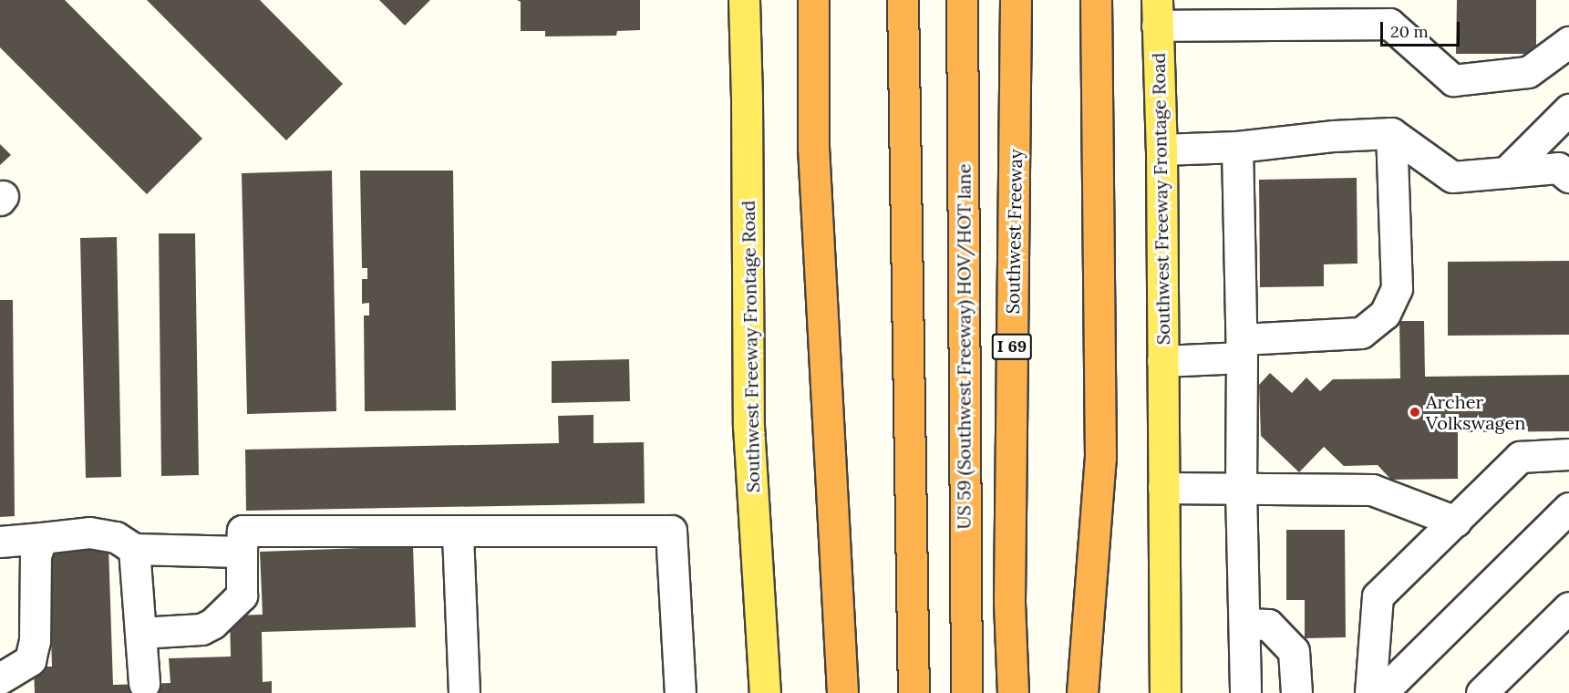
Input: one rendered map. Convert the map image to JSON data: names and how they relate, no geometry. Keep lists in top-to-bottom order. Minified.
{"streets":{"highway":["Southwest Freeway","US 59 (Southwest Freeway) HOV/HOT lane","I 69"],"main road":["Southwest Freeway Frontage Road"]},"places":["Archer Volkswagen"],"scale_bar":"20 m"}
